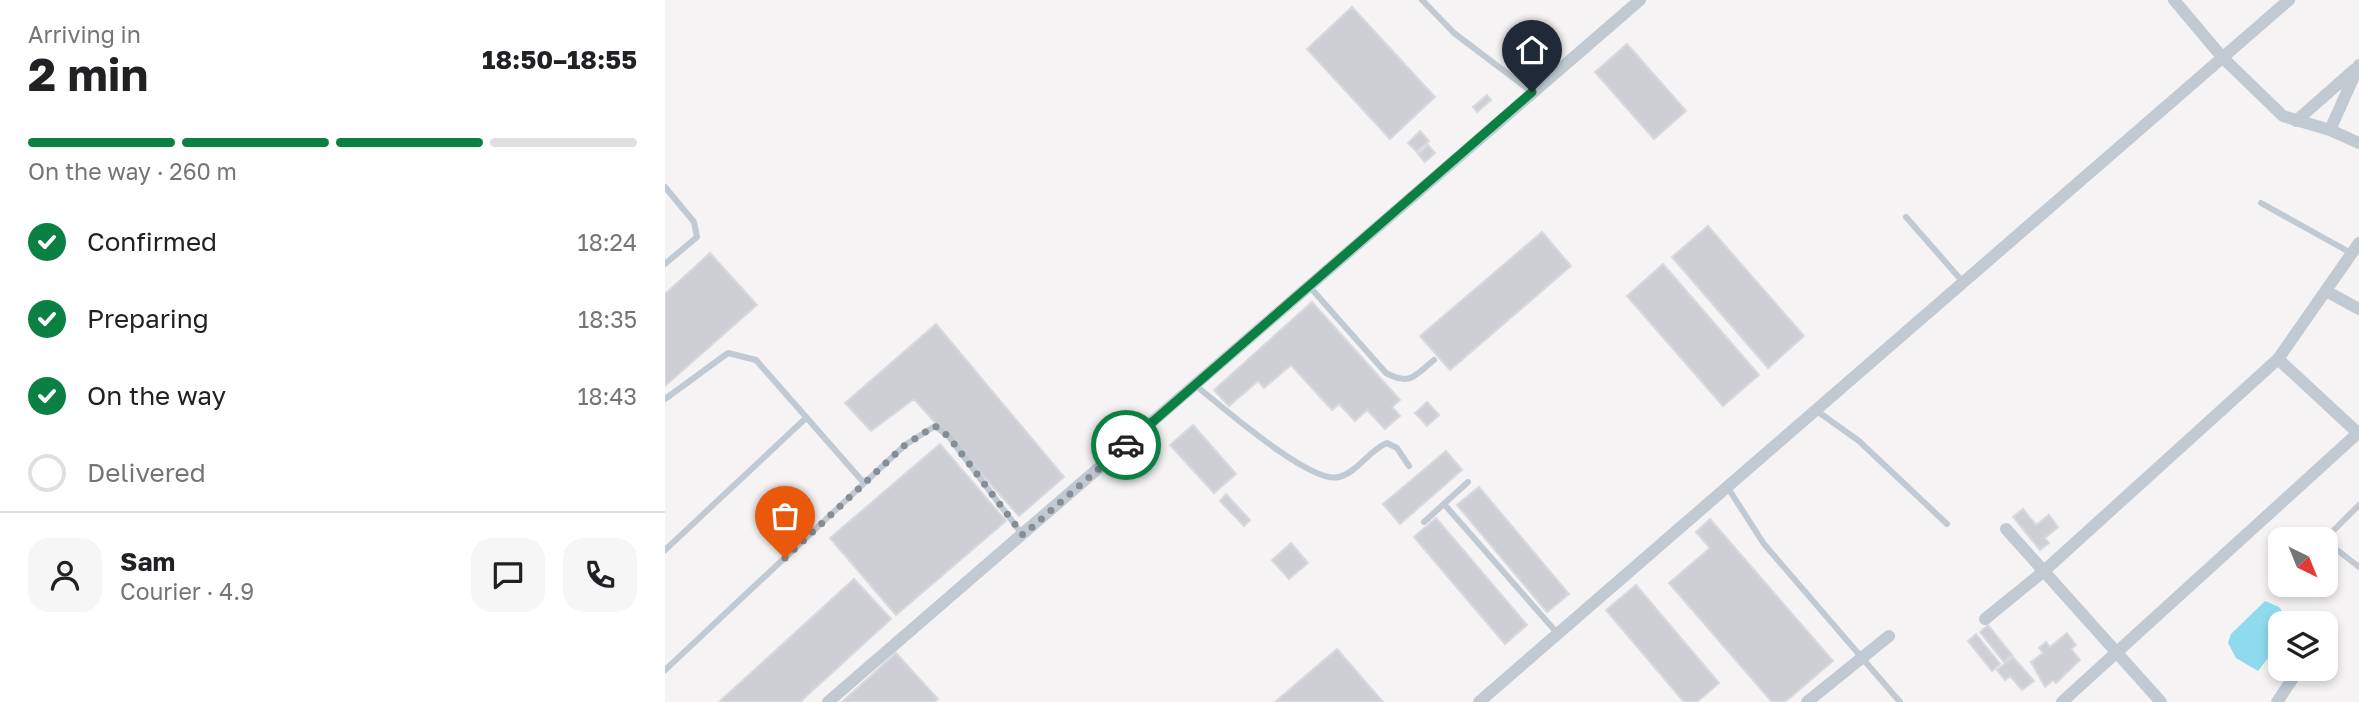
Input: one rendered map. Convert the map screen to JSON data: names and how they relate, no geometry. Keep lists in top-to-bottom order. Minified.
{"north":"bottom right","page":{"heading":["2 min","Arriving in","18:50–18:55"],"panel":["Sam","Courier · 4.9"],"bar":"On the way · 260 m","list":[["Confirmed","18:24"],["Preparing","18:35"],["On the way","18:43"],"Delivered"]}}
